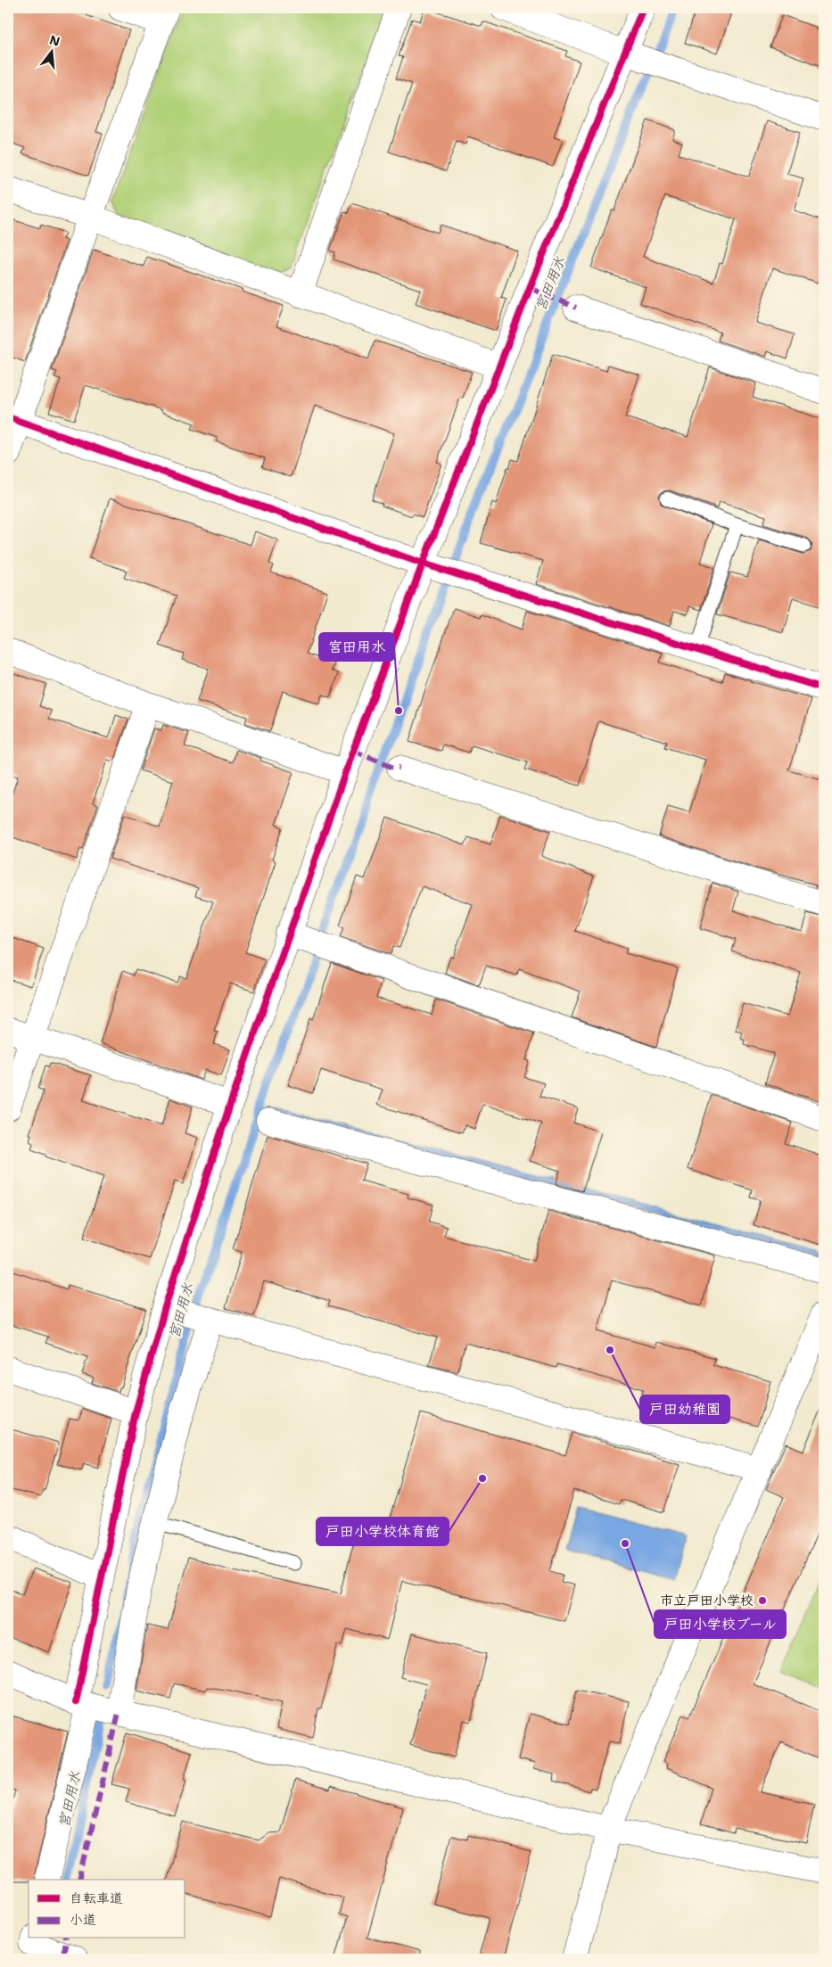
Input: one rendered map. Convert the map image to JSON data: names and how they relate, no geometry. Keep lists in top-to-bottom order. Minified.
{"water":["宮田用水"],"places":["宮田用水","戸田幼稚園","戸田小学校体育館","戸田小学校プール","市立戸田小学校"],"legend":["自転車道","小道"],"north":"top"}
